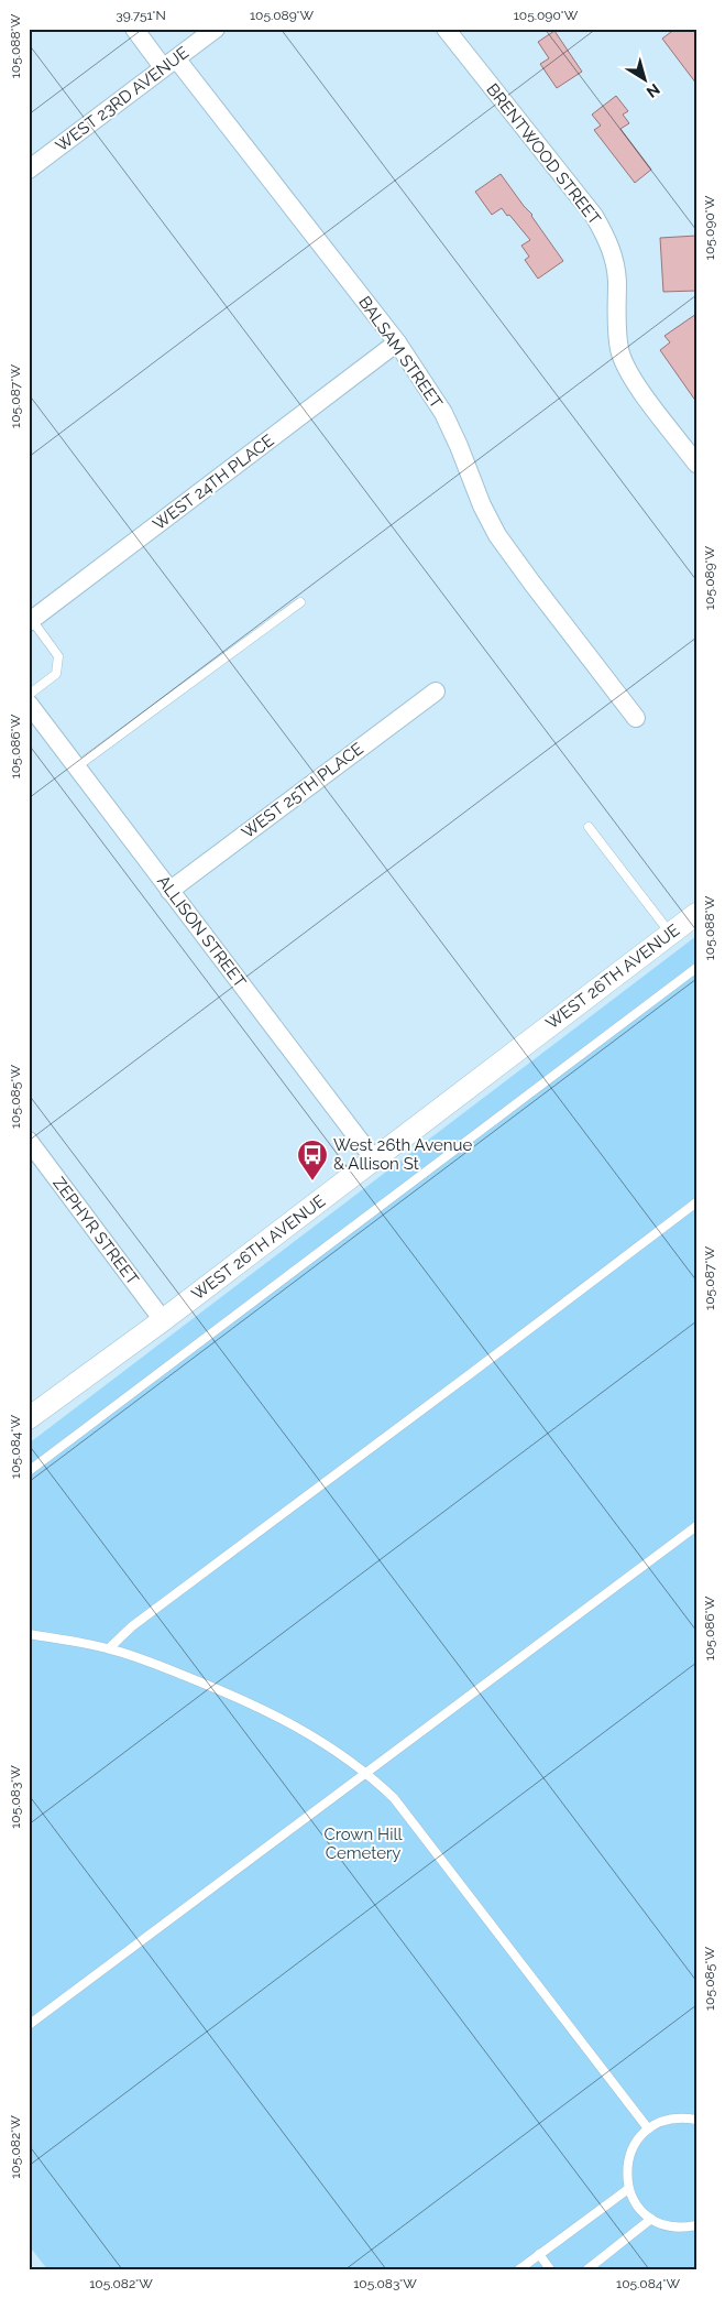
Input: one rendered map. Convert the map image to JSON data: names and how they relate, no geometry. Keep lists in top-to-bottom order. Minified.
{"streets":{"street":["WEST 23RD AVENUE","BRENTWOOD STREET","BALSAM STREET","WEST 24TH PLACE","WEST 25TH PLACE","ALLISON STREET","WEST 26TH AVENUE","ZEPHYR STREET"]},"crossings":[["WEST 23RD AVENUE","BALSAM STREET"],["BALSAM STREET","WEST 24TH PLACE"],["WEST 25TH PLACE","ALLISON STREET"],["ALLISON STREET","WEST 26TH AVENUE"],["WEST 26TH AVENUE","ZEPHYR STREET"]],"parks":["Crown Hill Cemetery"],"places":{"bus stop":["West 26th Avenue & Allison St"]},"north":"bottom right","coordinates":["39.751°N","105.089°W","105.090°W","105.088°W","105.087°W","105.086°W","105.085°W","105.084°W","105.083°W","105.082°W"]}
